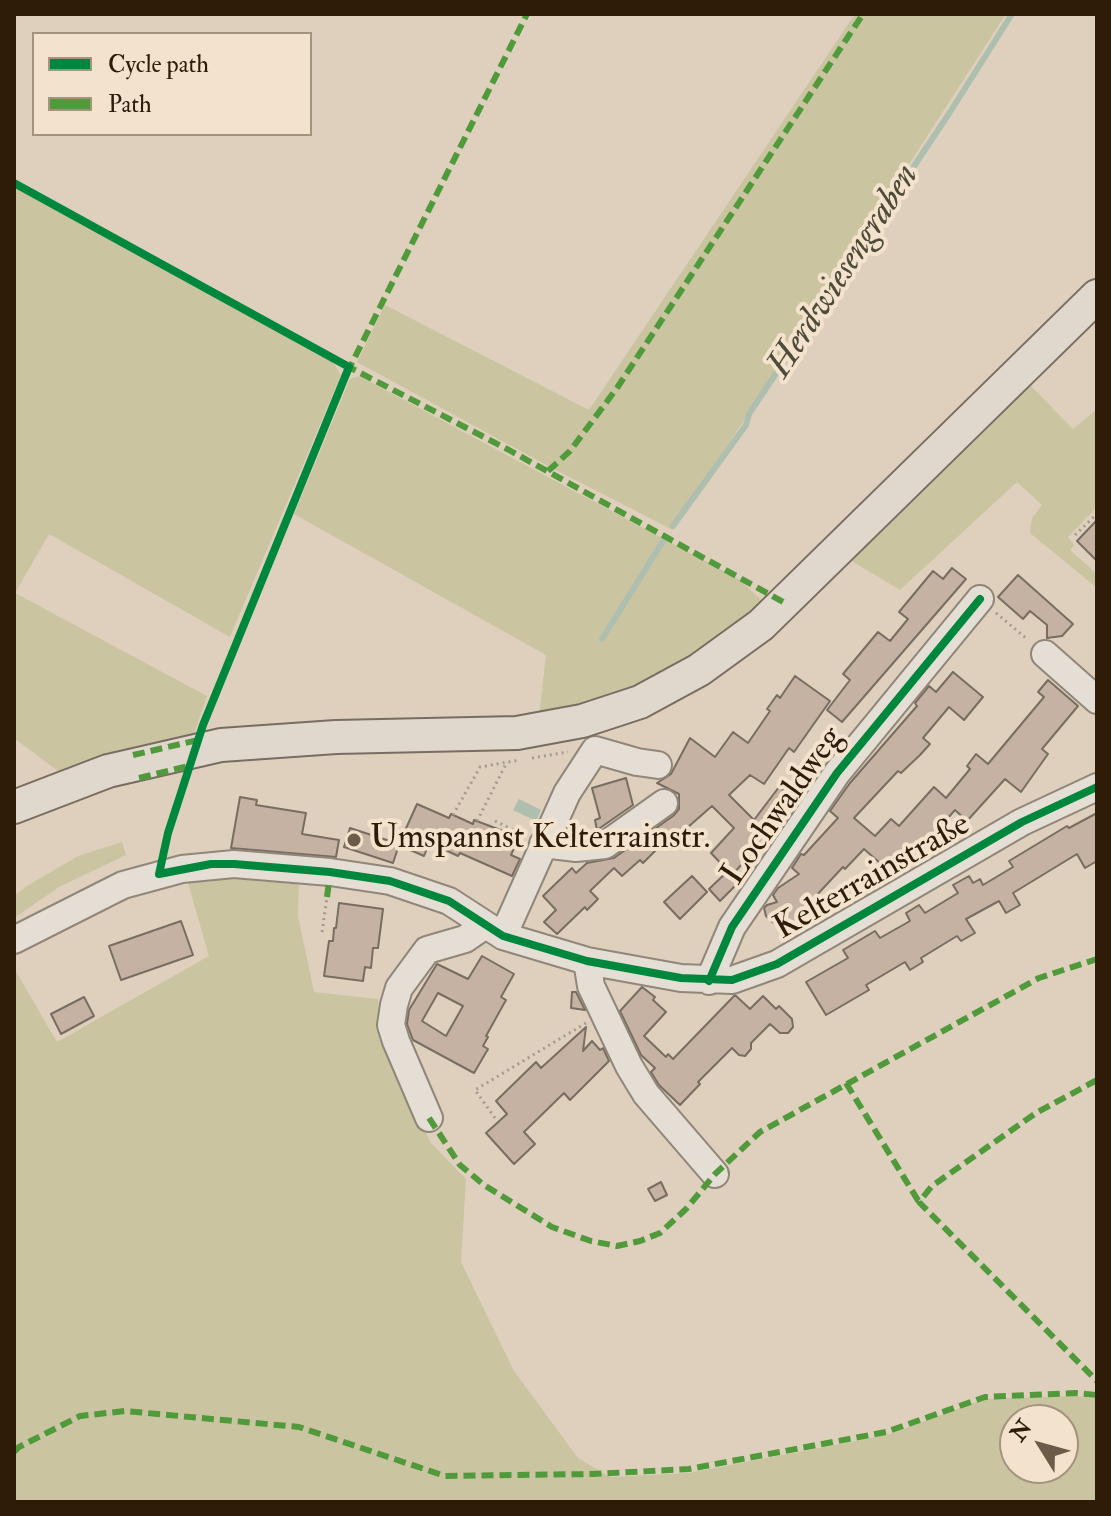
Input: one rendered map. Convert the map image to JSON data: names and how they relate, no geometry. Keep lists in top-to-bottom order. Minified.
{"streets":{"street":["Lochwaldweg","Kelterrainstraße"]},"crossings":[["Lochwaldweg","Kelterrainstraße"]],"water":["Herdwiesengraben"],"places":["Umspannst Kelterrainstr."],"legend":["Cycle path","Path"],"north":"top left"}
